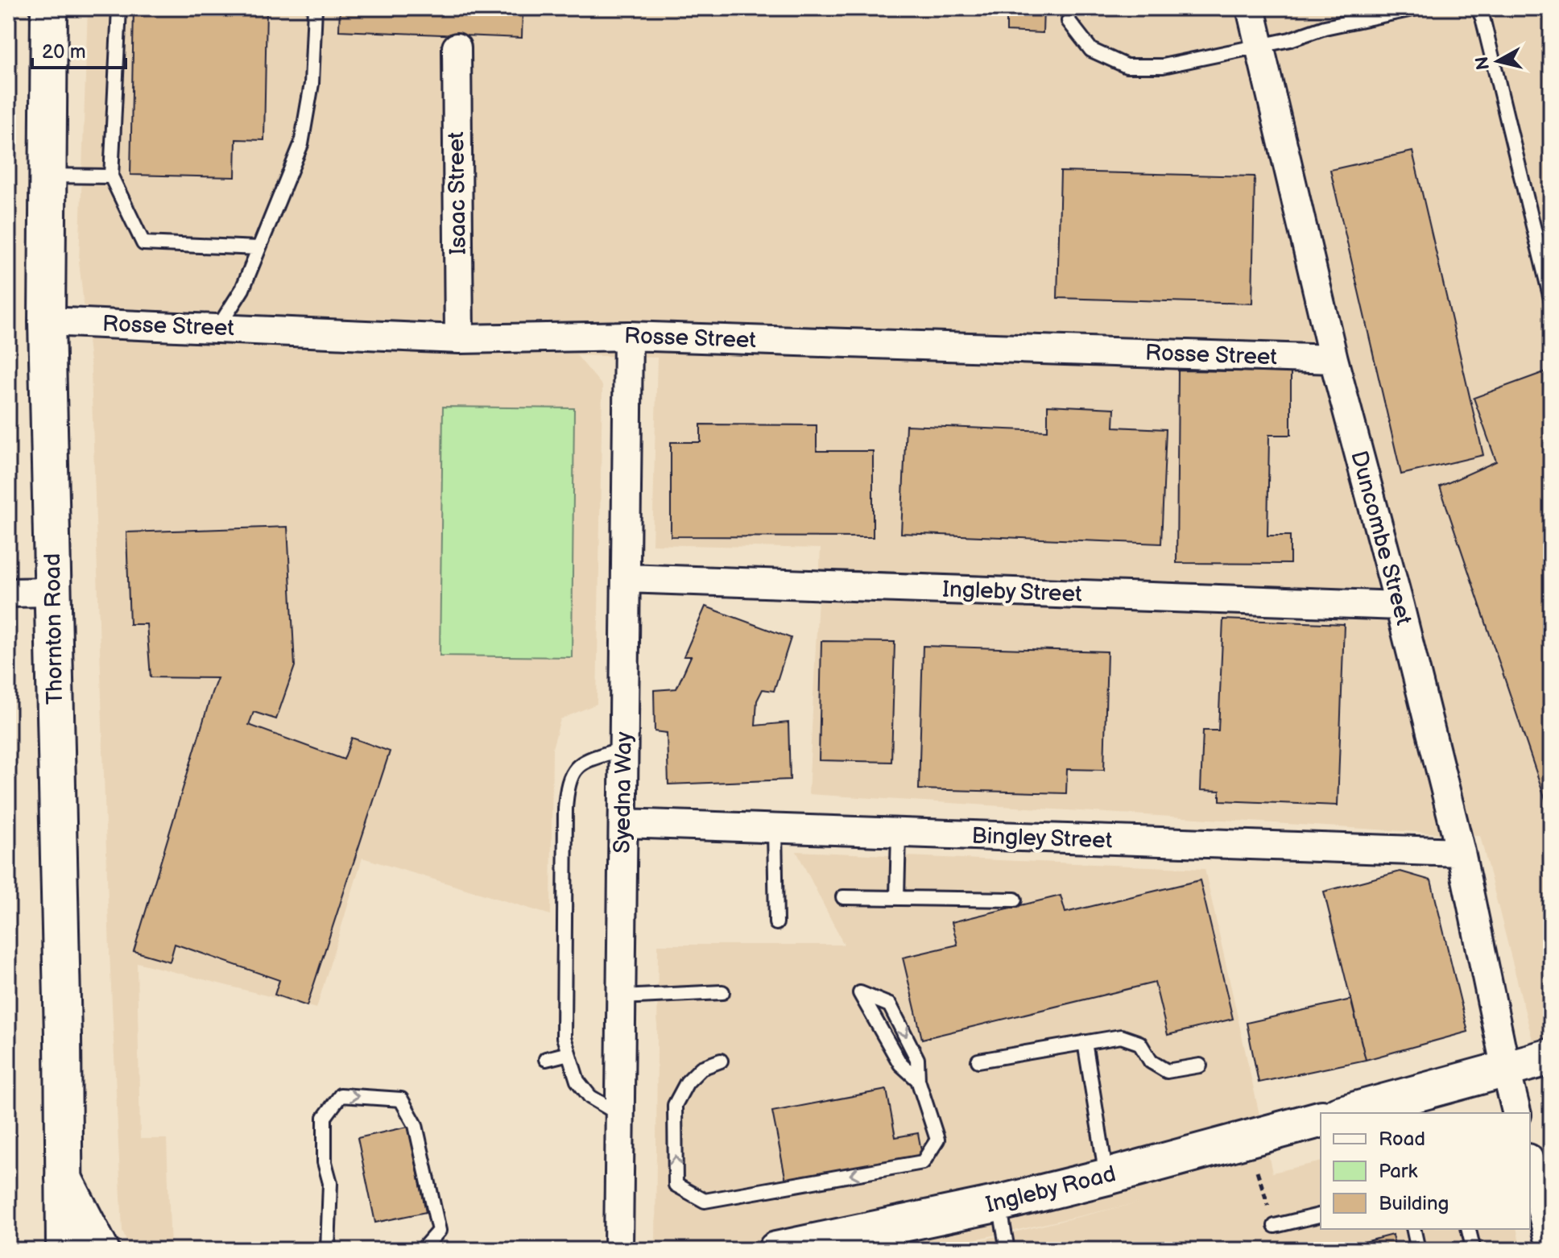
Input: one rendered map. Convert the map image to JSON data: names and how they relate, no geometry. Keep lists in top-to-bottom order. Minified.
{"streets":{"main road":["Thornton Road","Ingleby Road"],"street":["Isaac Street","Rosse Street","Duncombe Street","Ingleby Street","Syedna Way","Bingley Street"]},"crossings":[["Isaac Street","Rosse Street"],["Rosse Street","Duncombe Street"],["Rosse Street","Thornton Road"],["Rosse Street","Syedna Way"],["Duncombe Street","Ingleby Street"],["Duncombe Street","Bingley Street"],["Ingleby Street","Syedna Way"],["Syedna Way","Bingley Street"]],"legend":["Road","Park","Building"],"scale_bar":"20 m","north":"left"}
